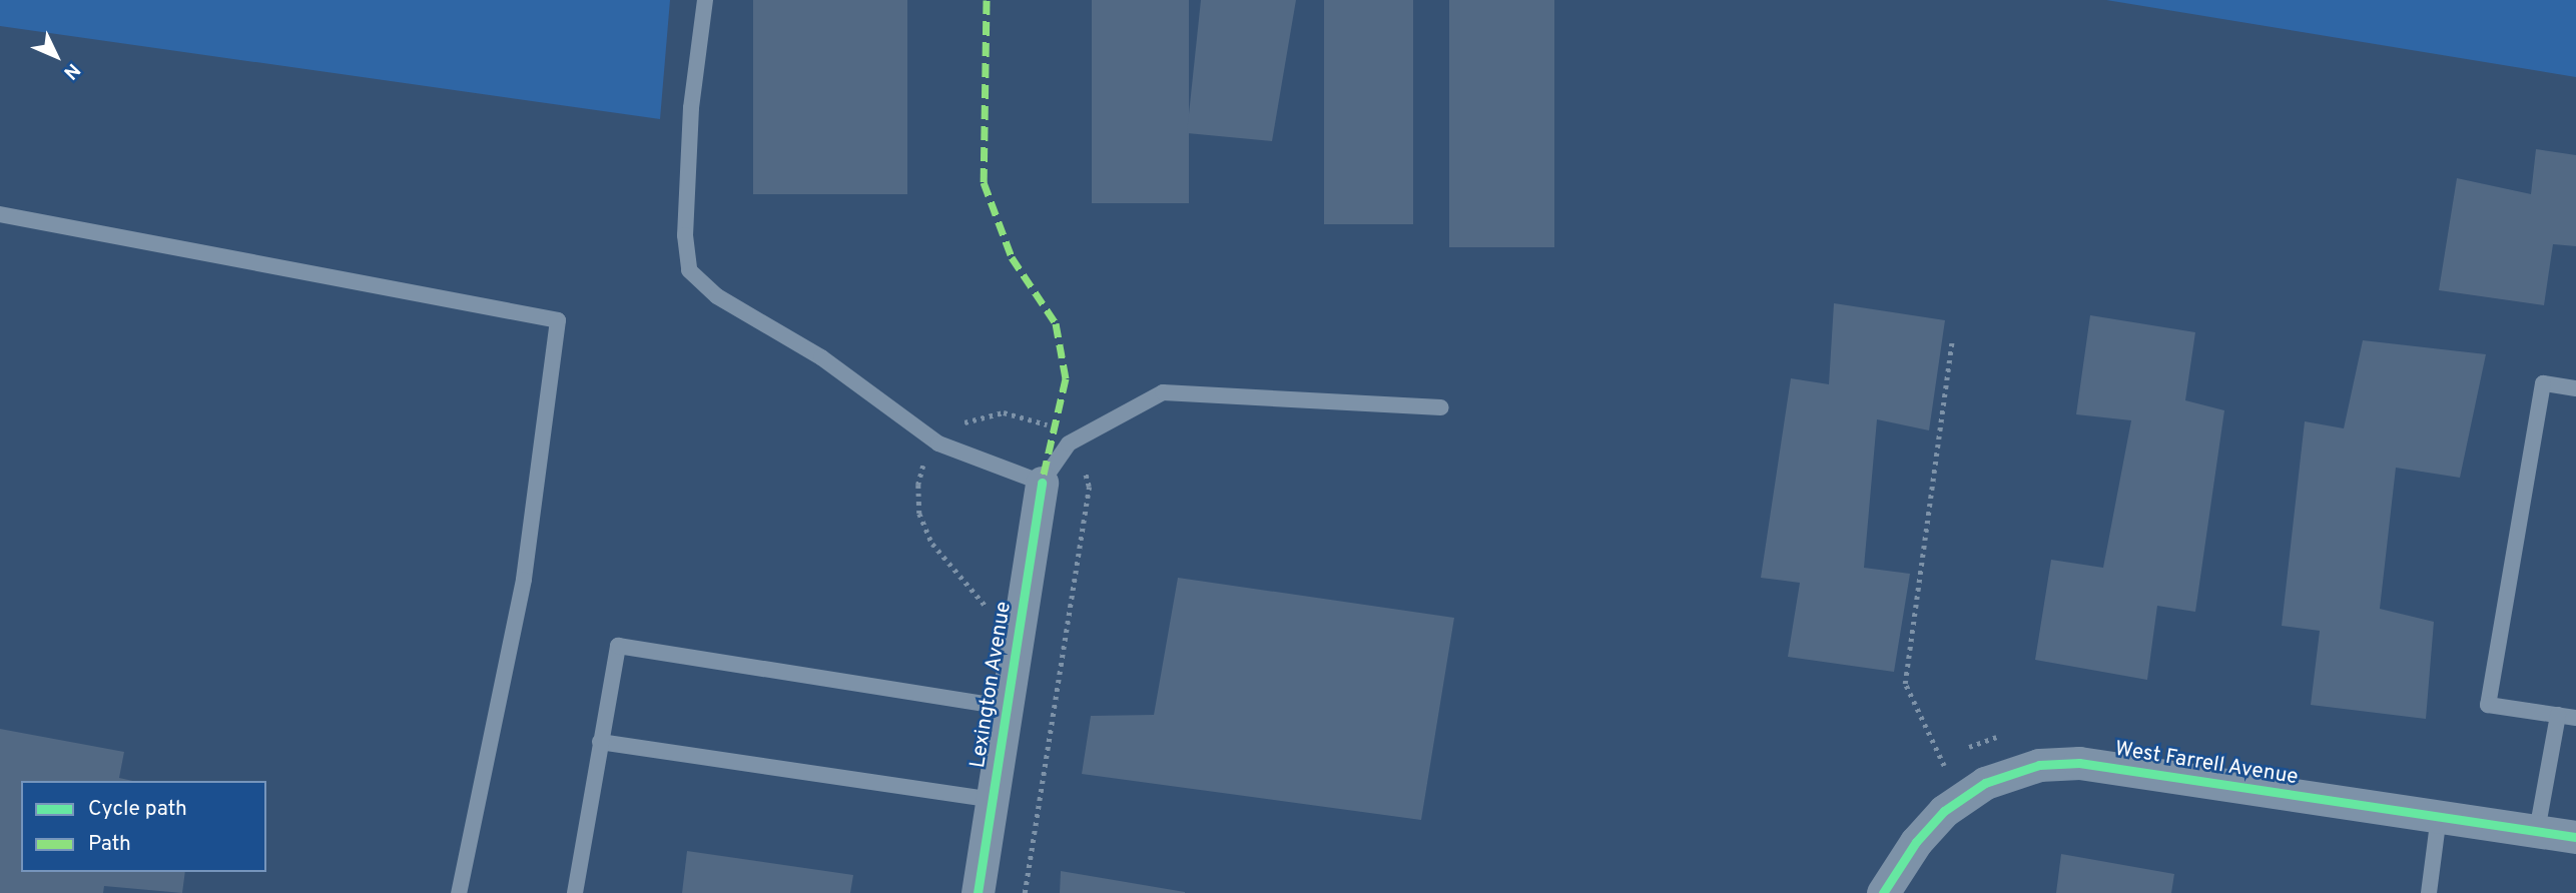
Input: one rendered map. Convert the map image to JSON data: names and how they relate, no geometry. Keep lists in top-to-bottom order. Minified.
{"streets":{"street":["Lexington Avenue","West Farrell Avenue"]},"legend":["Cycle path","Path"],"north":"bottom right"}
